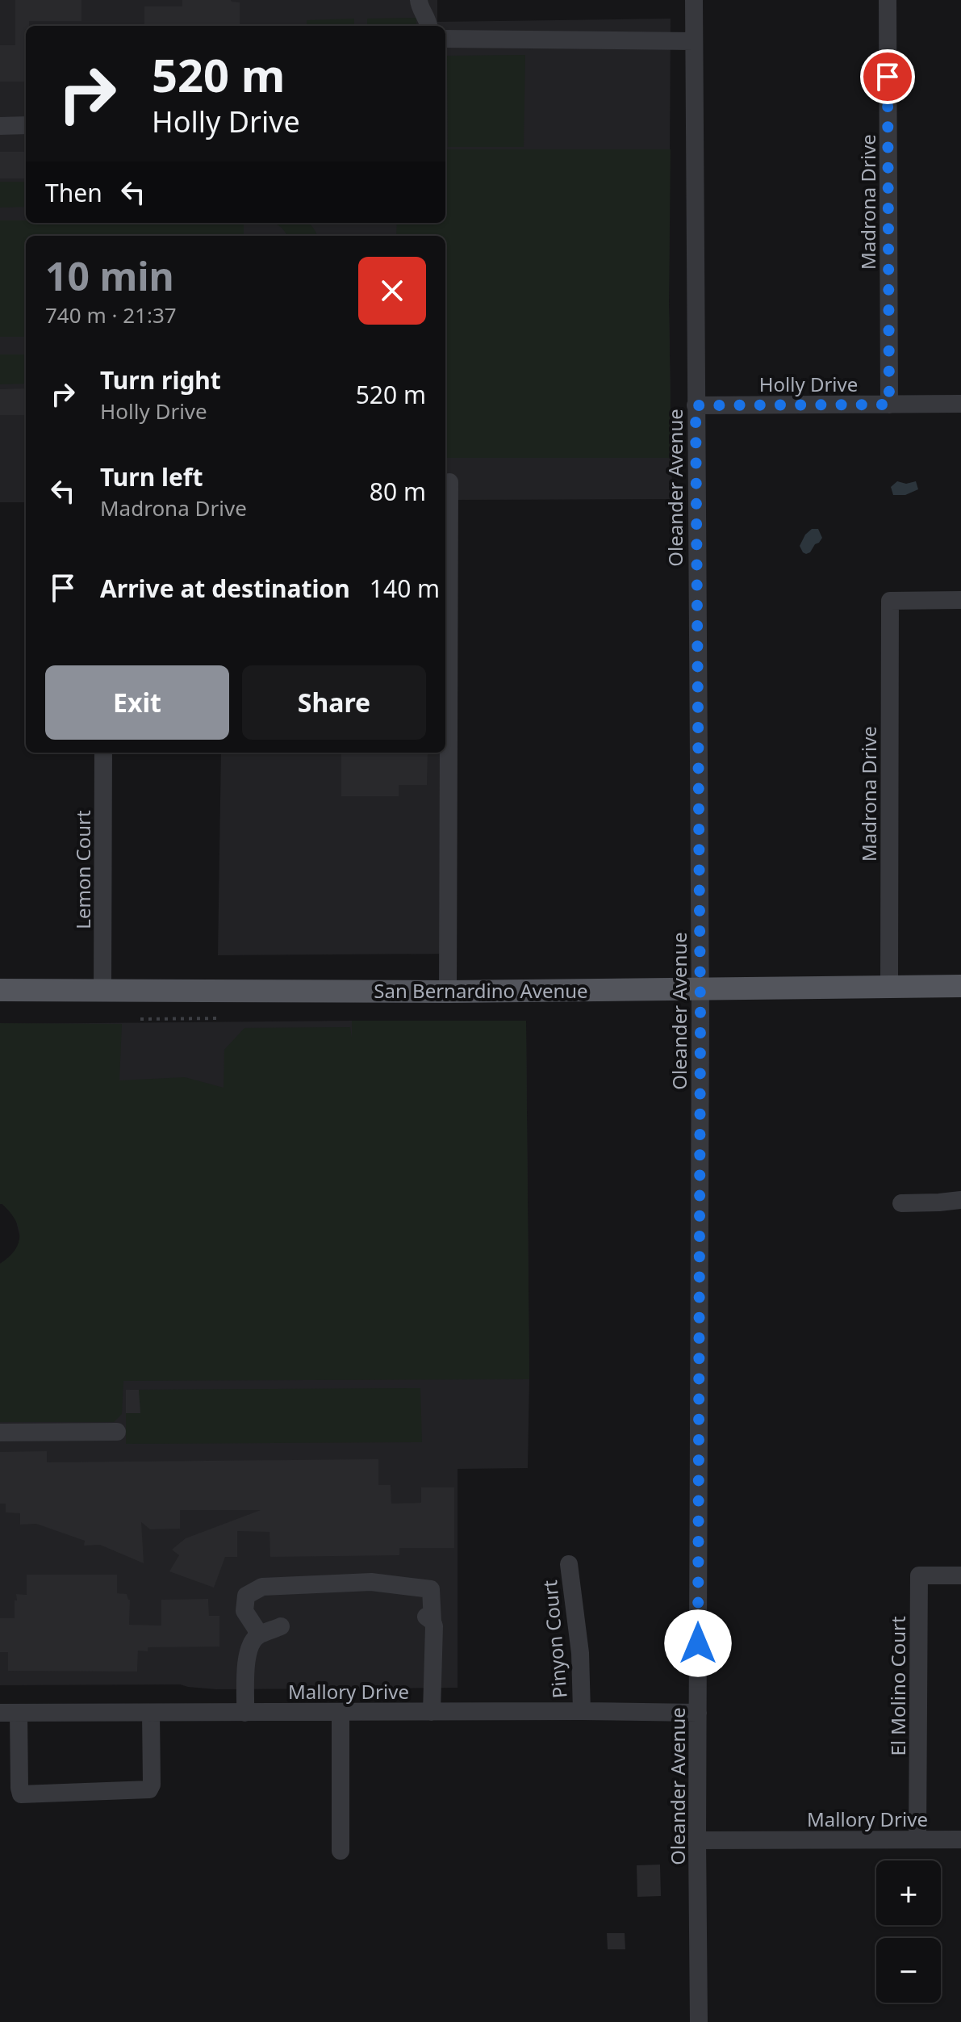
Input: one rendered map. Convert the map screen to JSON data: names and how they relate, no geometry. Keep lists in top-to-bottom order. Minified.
{"streets":{"main road":["San Bernardino Avenue"],"street":["Madrona Drive","Holly Drive","Oleander Avenue","Lemon Court","Pinyon Court","El Molino Court","Mallory Drive"]},"crossings":[["Madrona Drive","Holly Drive"],["Madrona Drive","San Bernardino Avenue"],["Holly Drive","Oleander Avenue"],["Oleander Avenue","San Bernardino Avenue"],["Oleander Avenue","Mallory Drive"],["Lemon Court","San Bernardino Avenue"],["Pinyon Court","Mallory Drive"],["El Molino Court","Mallory Drive"]],"page":{"turn":["520 m","Holly Drive"],"then":"Then","heading":["10 min","740 m · 21:37"],"list":[{"name":"Turn right","note":"Holly Drive","value":"520 m"},{"name":"Turn left","note":"Madrona Drive","value":"80 m"},{"name":"Arrive at destination","value":"140 m"}],"buttons":["Exit","Share"],"map_buttons":["+","−"]}}
